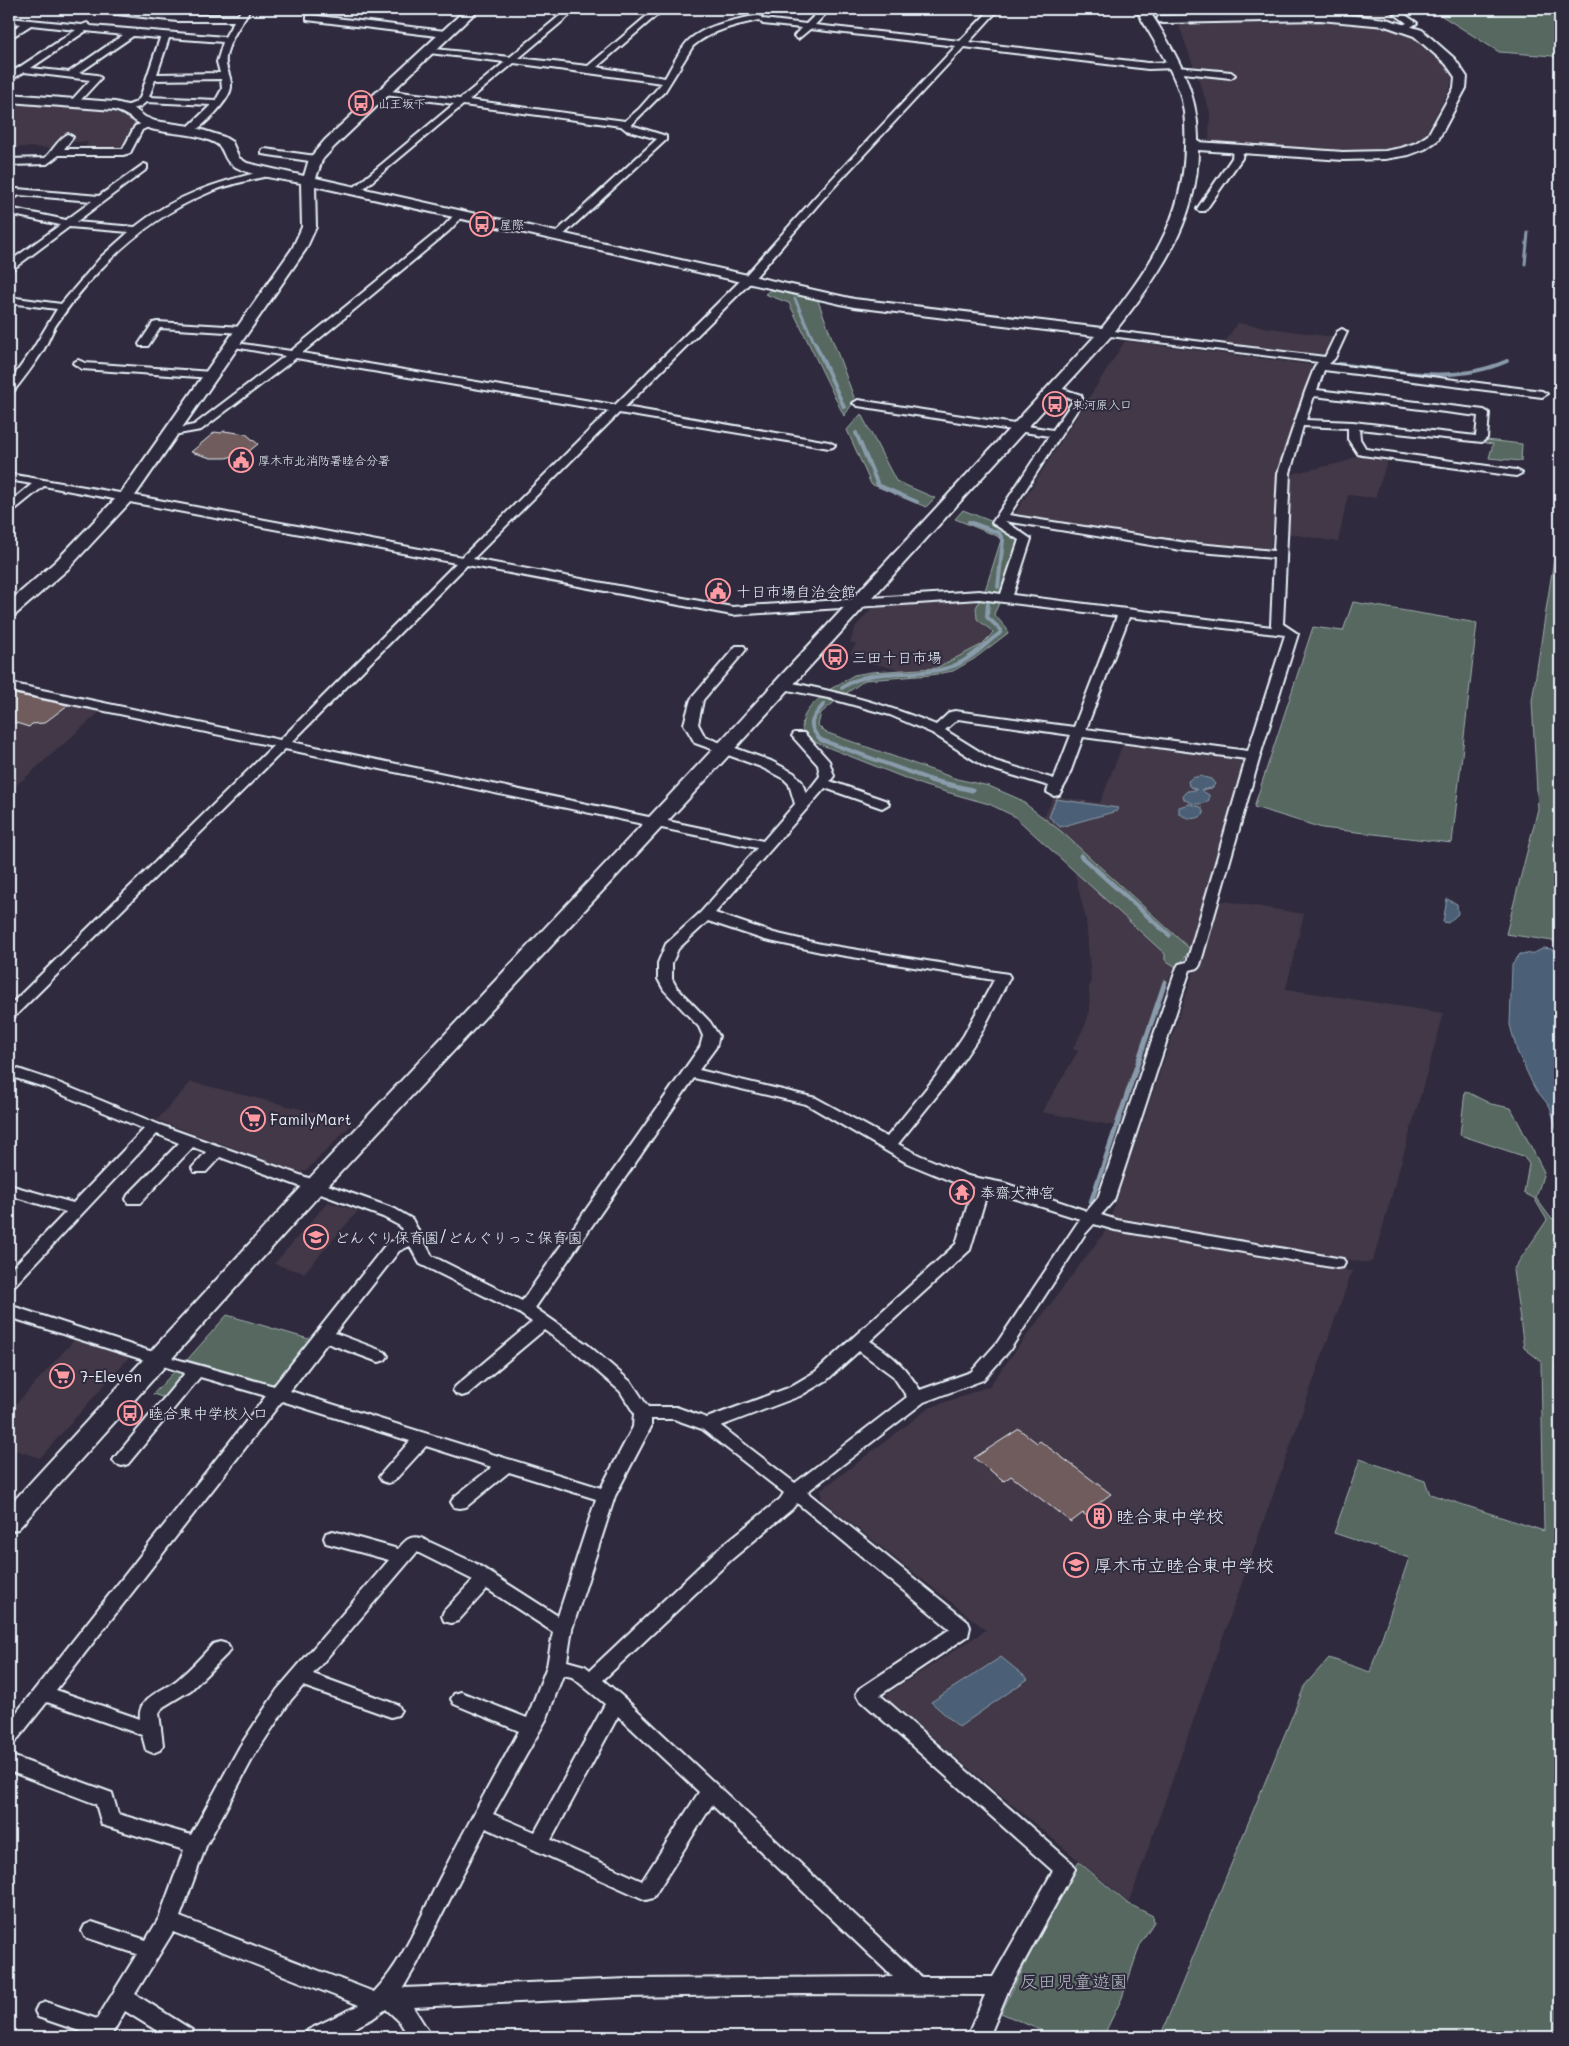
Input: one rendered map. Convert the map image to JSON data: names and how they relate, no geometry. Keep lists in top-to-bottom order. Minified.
{"parks":["反田児童遊園"],"places":{"bus stop":["山王坂下","屋際","東河原入口","三田十日市場","睦合東中学校入口"],"public building":["厚木市北消防署睦合分署","十日市場自治会館"],"supermarket":["FamilyMart","7-Eleven"],"temple":["奉齋大神宮"],"school or university":["どんぐり保育園/どんぐりっこ保育園","厚木市立睦合東中学校"],"building":["睦合東中学校"]}}
